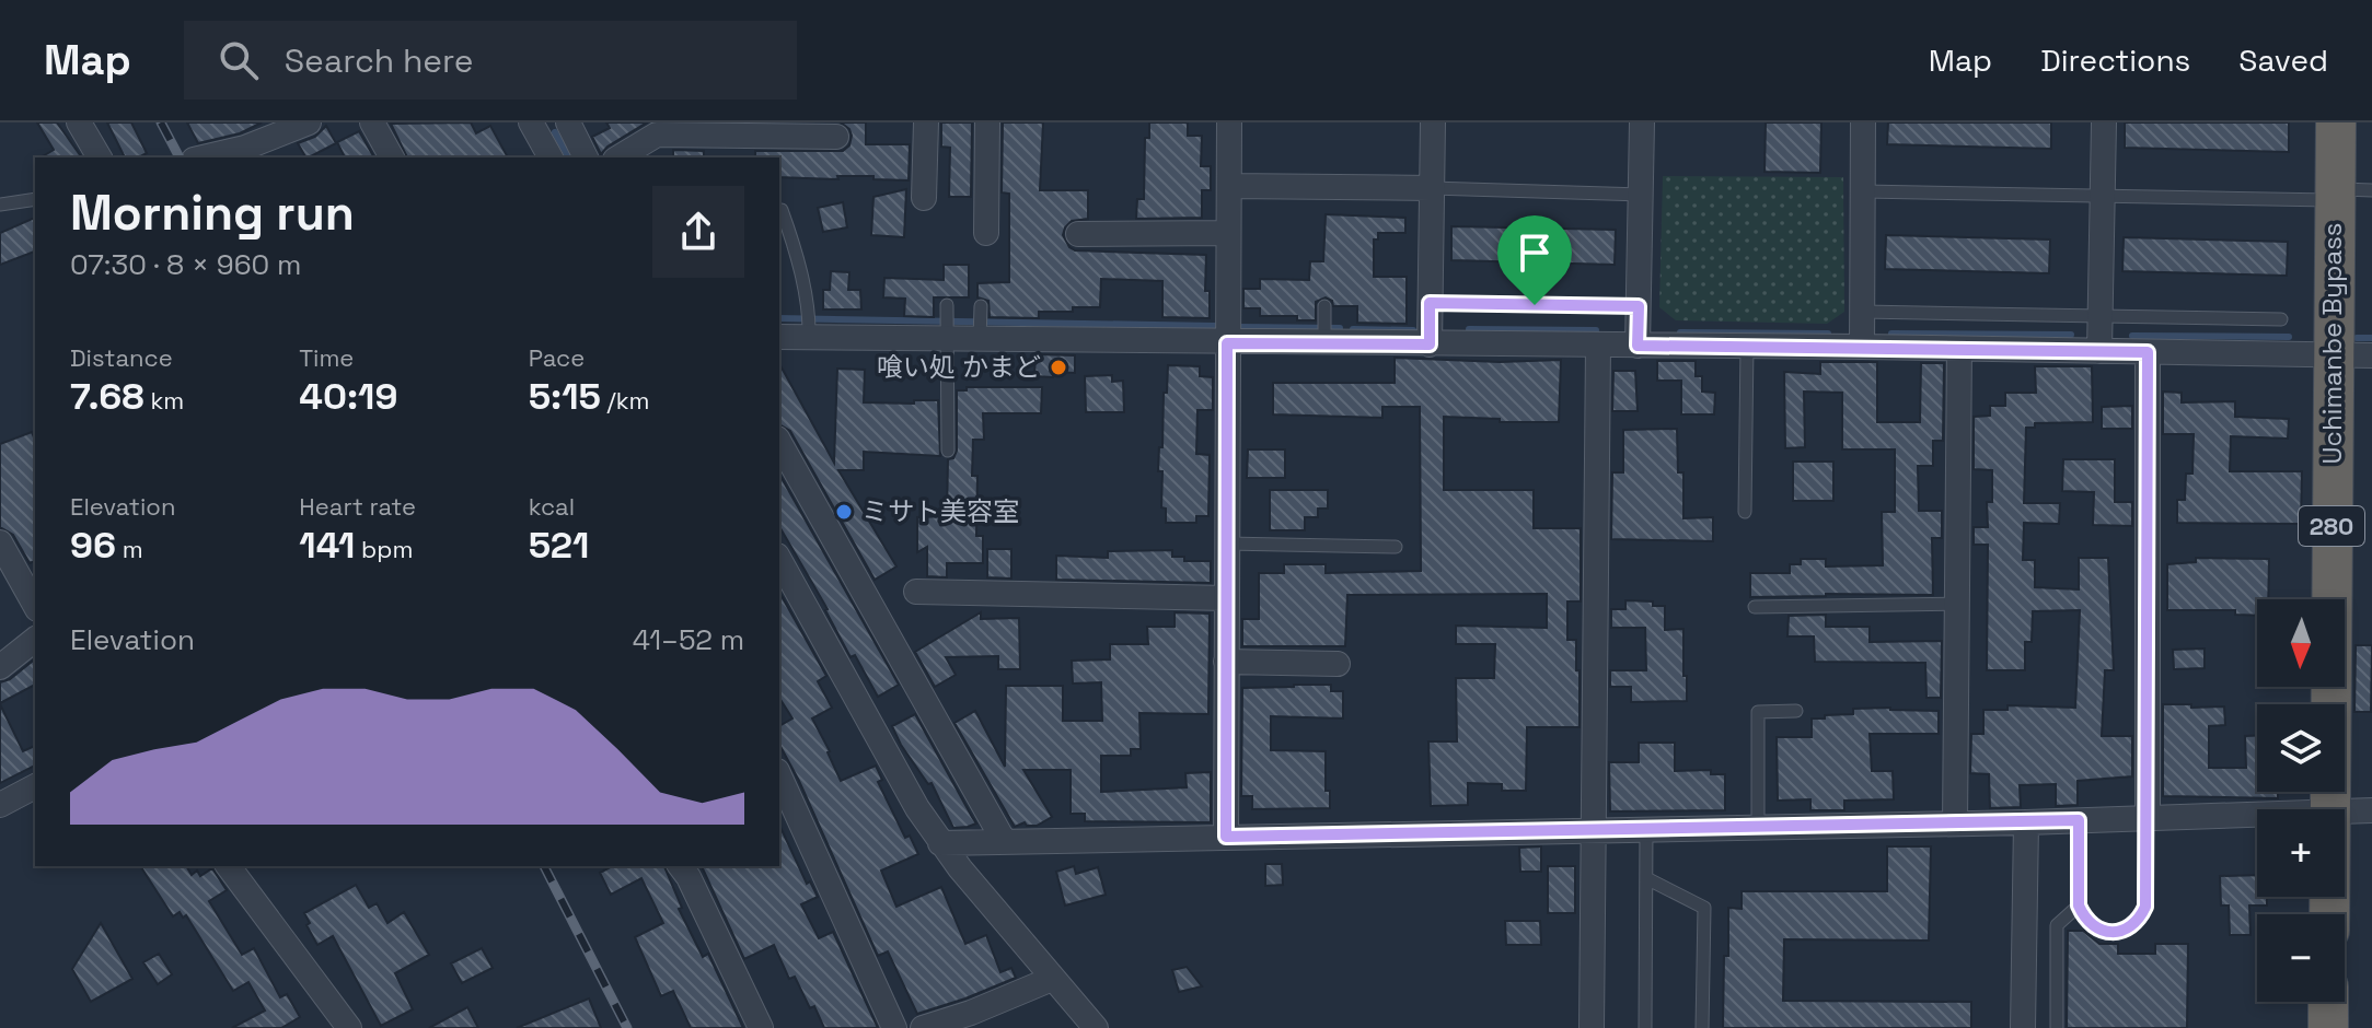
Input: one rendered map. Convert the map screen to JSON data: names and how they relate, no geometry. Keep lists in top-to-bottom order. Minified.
{"streets":{"highway":["Uchimanbe Bypass","280"]},"places":["喰い処 かまど","ミサト美容室"],"north":"bottom","page":{"header":"Map","search":"Search here","nav":["Map","Directions","Saved"],"heading":["Morning run","07:30 · 8 × 960 m"],"stats":[["Distance","7.68 km"],["Time","40:19"],["Pace","5:15 /km"],["Elevation","96 m"],["Heart rate","141 bpm"],["kcal","521"]],"map_buttons":["+","−"],"chart":["Elevation","41–52 m"]}}
